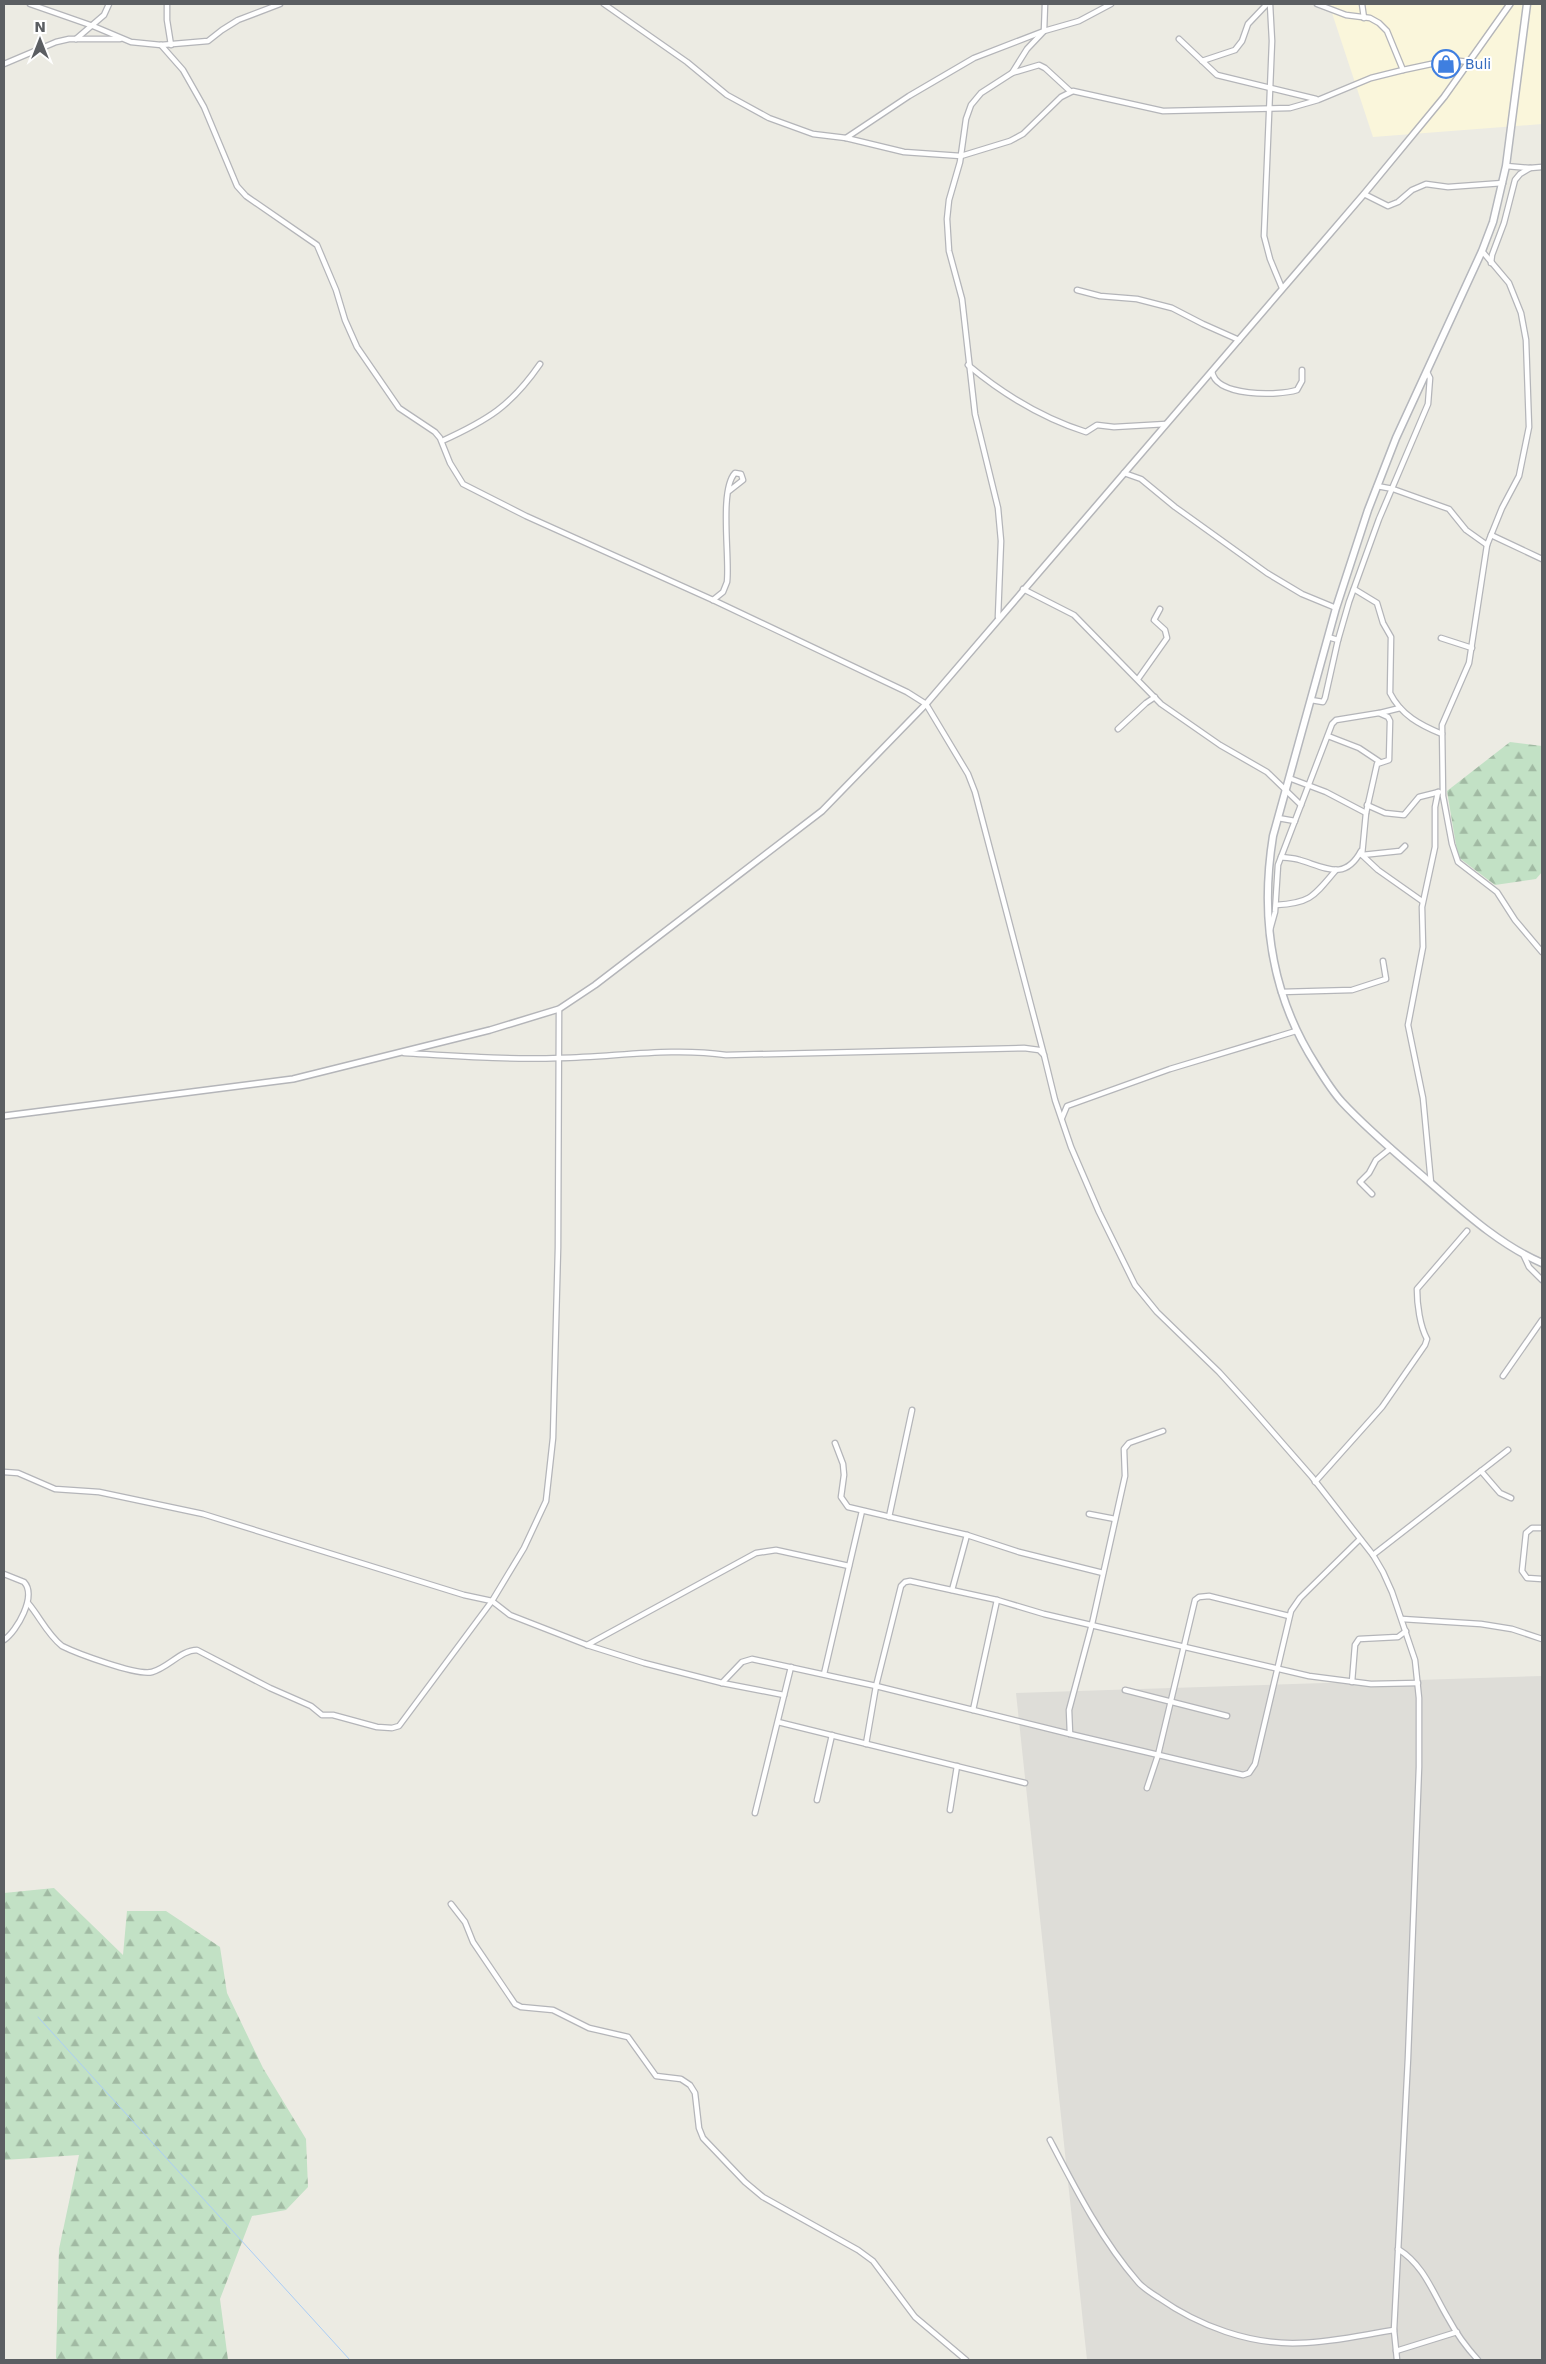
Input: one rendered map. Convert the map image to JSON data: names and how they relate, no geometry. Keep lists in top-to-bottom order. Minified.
{"places":{"shop":["Buli"]},"north":"top"}
